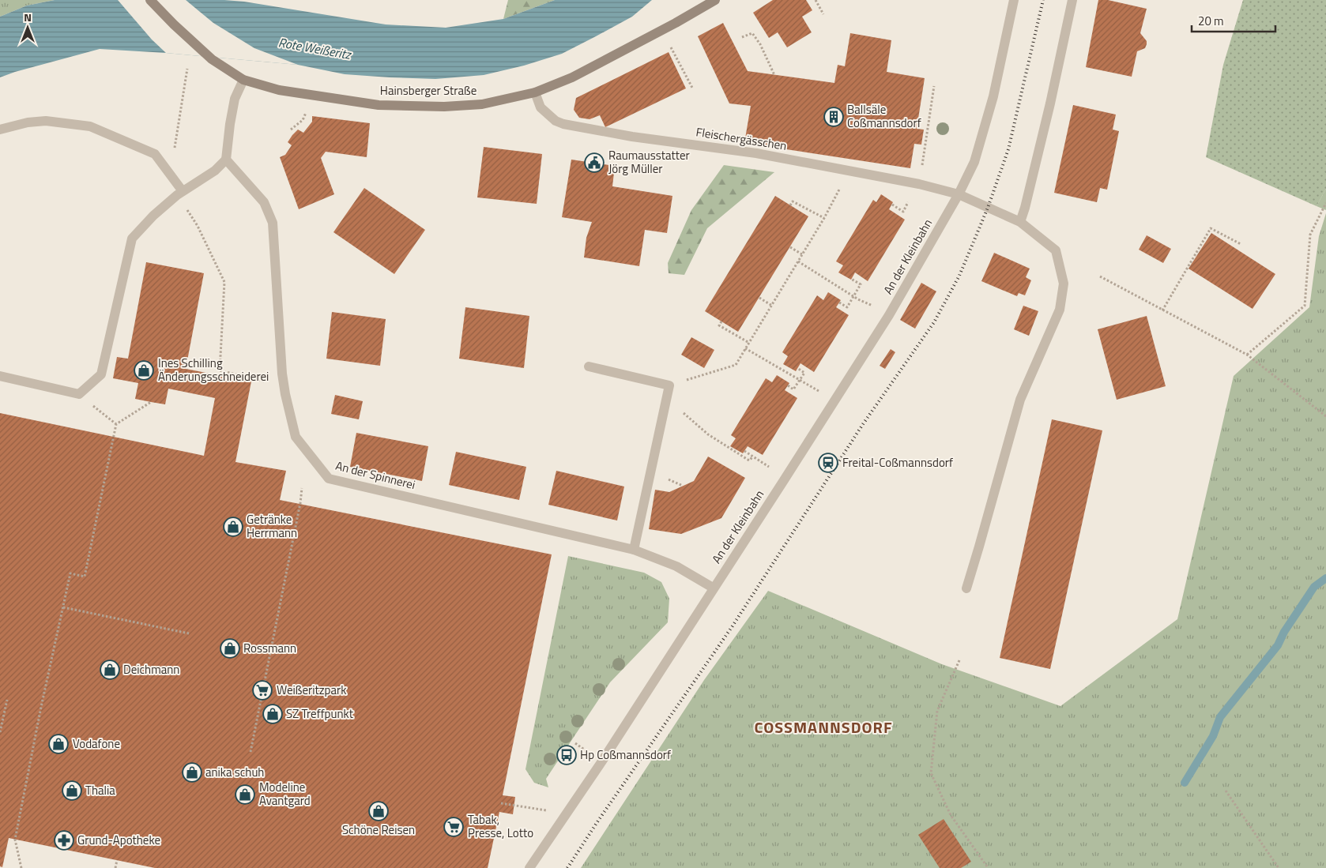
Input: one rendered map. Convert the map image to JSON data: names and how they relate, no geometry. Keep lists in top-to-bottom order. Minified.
{"streets":{"street":["Hainsberger Straße","Fleischergässchen","An der Kleinbahn","An der Spinnerei"]},"crossings":[["Hainsberger Straße","Fleischergässchen"],["Fleischergässchen","An der Kleinbahn"],["An der Kleinbahn","An der Spinnerei"]],"districts":["COSSMANNSDORF"],"water":["Rote Weißeritz"],"places":{"building":["Ballsäle Coßmannsdorf"],"public building":["Raumausstatter Jörg Müller"],"shop":["Ines Schilling Änderungsschneiderei","Getränke Herrmann","Rossmann","Deichmann","SZ Treffpunkt","Vodafone","anika schuh","Thalia","Modeline Avantgard","Schöne Reisen"],"station":["Freital-Coßmannsdorf"],"supermarket":["Weißeritzpark","Tabak, Presse, Lotto"],"bus stop":["Hp Coßmannsdorf"],"pharmacy":["Grund-Apotheke"]},"scale_bar":"20 m","north":"top"}
